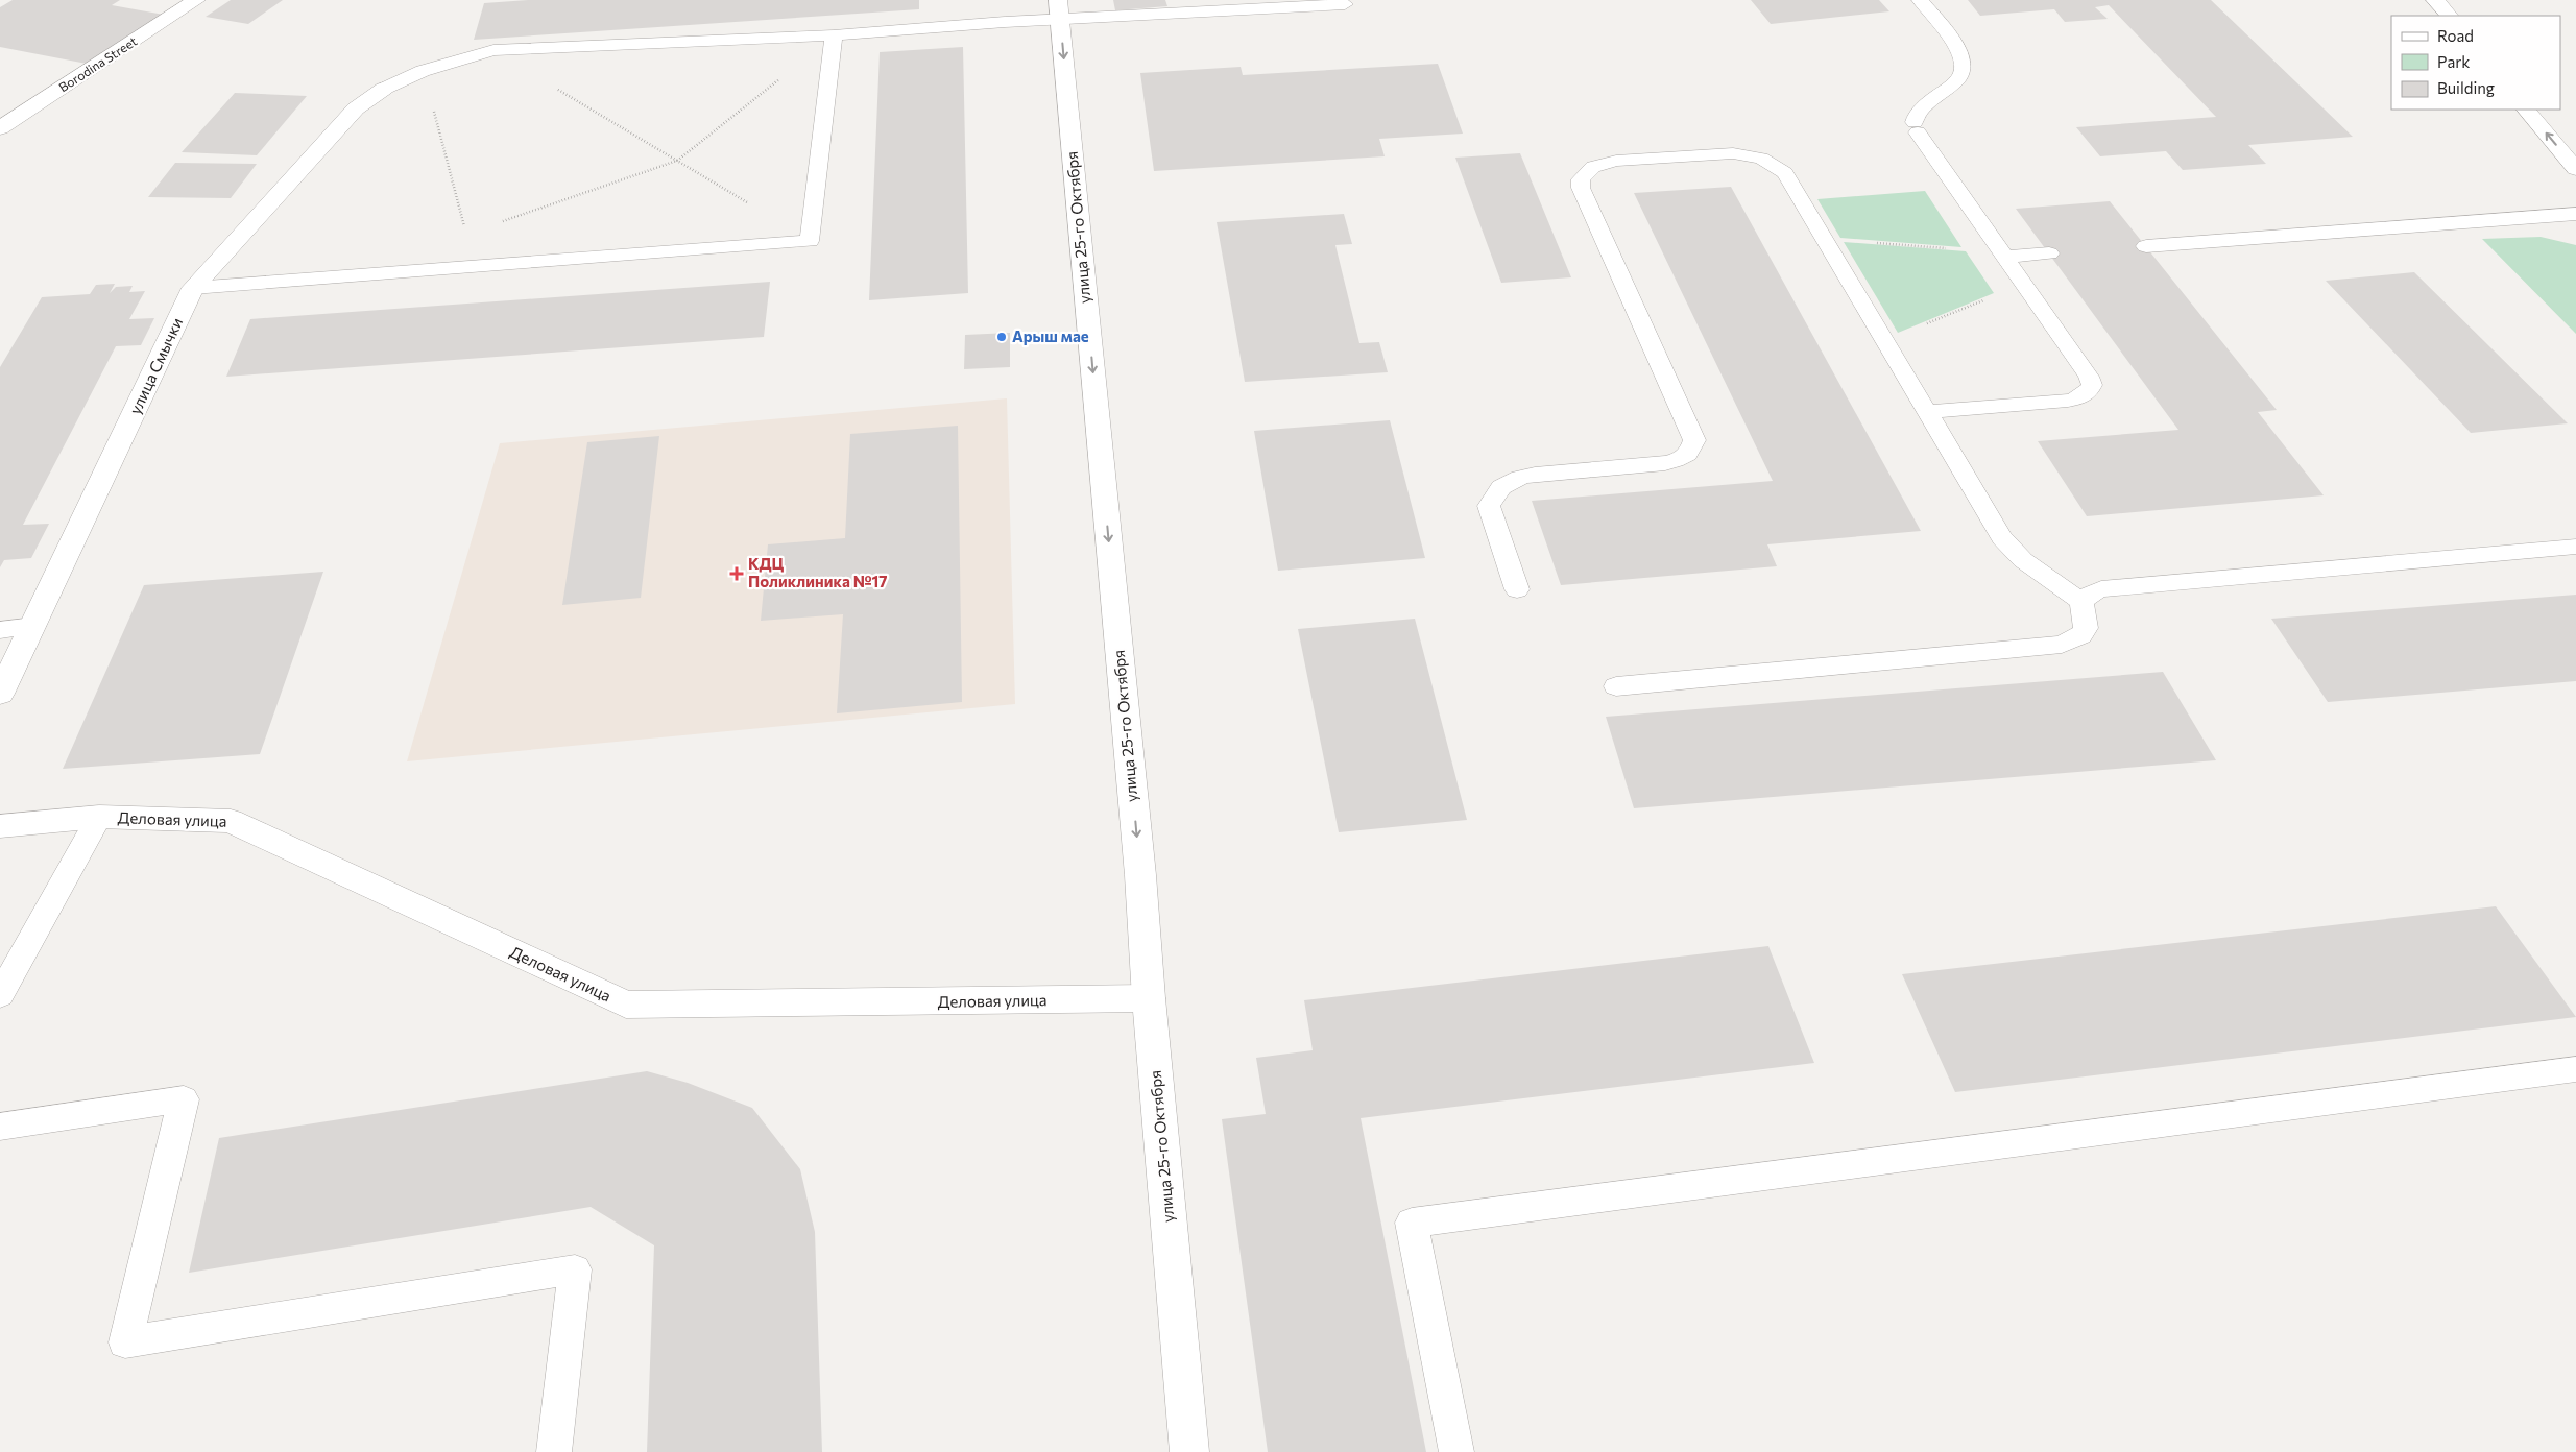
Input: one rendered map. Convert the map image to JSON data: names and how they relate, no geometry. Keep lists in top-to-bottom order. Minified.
{"streets":{"street":["Borodina Street","улица 25-го Октября","улица Смычки","Деловая улица"]},"crossings":[["улица 25-го Октября","Деловая улица"]],"one_way":["улица 25-го Октября"],"places":{"other":["Арыш мае"],"health":["КДЦ Поликлиника №17"]},"legend":["Road","Park","Building"]}
